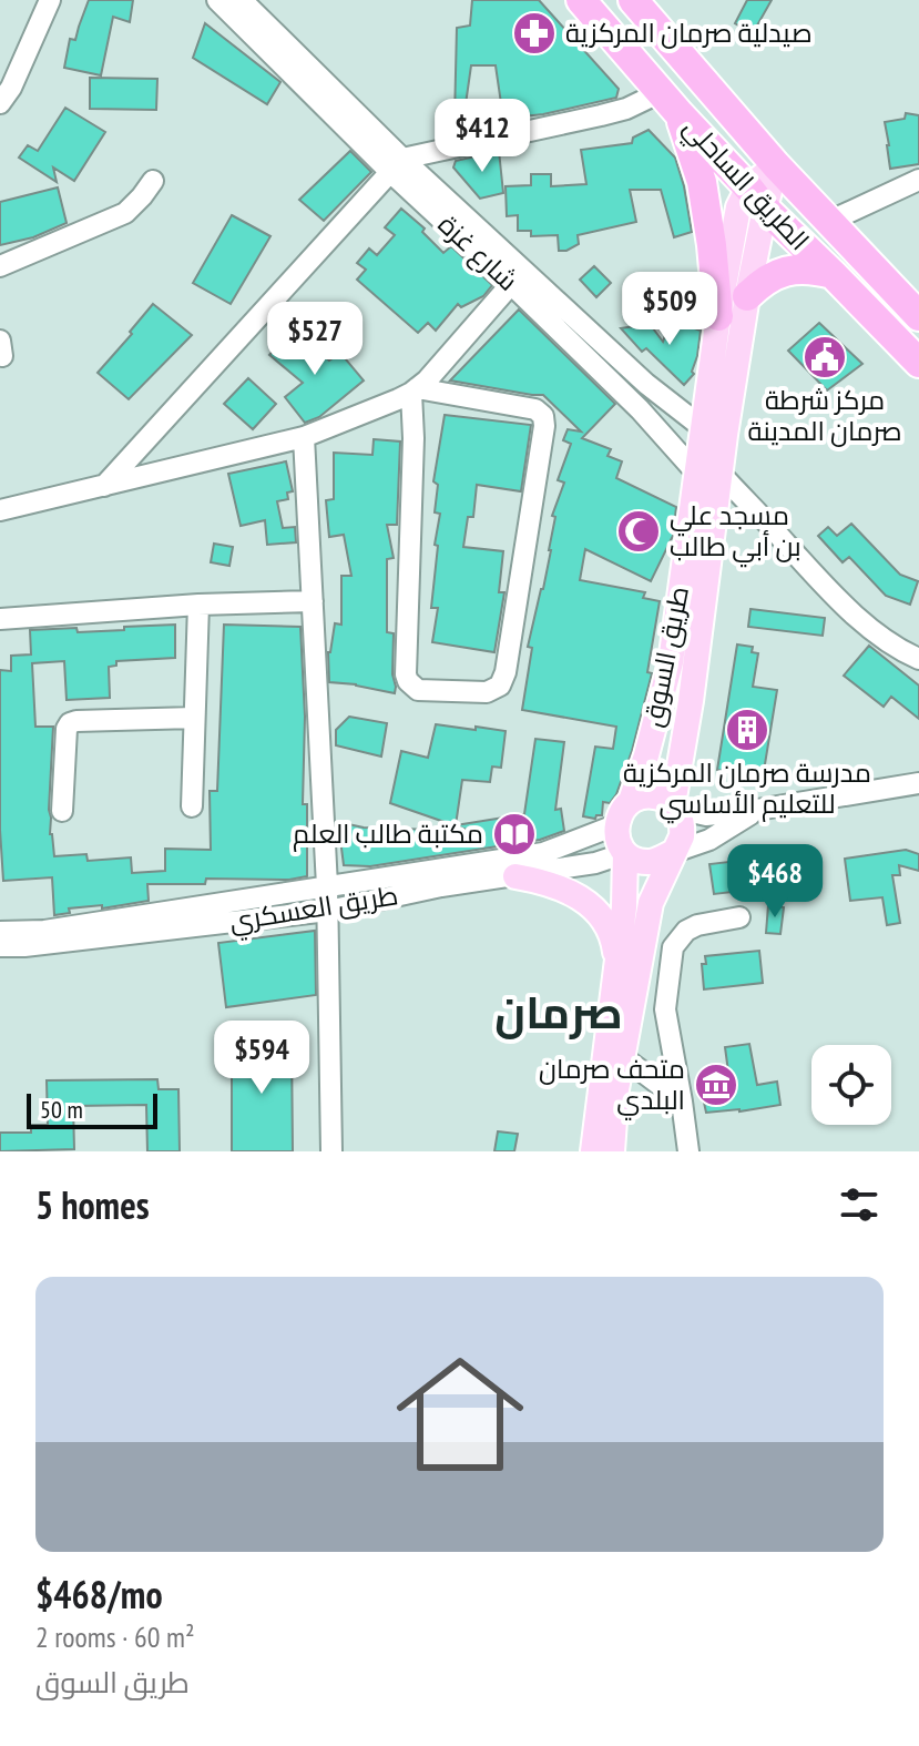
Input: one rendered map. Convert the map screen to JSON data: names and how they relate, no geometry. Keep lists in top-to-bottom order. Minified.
{"streets":{"highway":["الطريق الساحلي"],"main road":["طريق السوق"],"street":["شارع غزة","طريق العسكري"]},"crossings":[["الطريق الساحلي","طريق السوق"],["شارع غزة","طريق السوق"],["طريق السوق","طريق العسكري"]],"districts":["صرمان"],"places":{"pharmacy":["صيدلية صرمان المركزية"],"public building":["مركز شرطة صرمان المدينة"],"mosque":["مسجد علي بن أبي طالب"],"building":["مدرسة صرمان المركزية للتعليم الأساسي"],"library":["مكتبة طالب العلم"],"museum":["متحف صرمان البلدي"]},"scale_bar":"50 m","page":{"price":["$412","$509","$527","$468","$594"],"scale":"50 m","heading":"5 homes","list":[{"name":"$468/mo","note":"2 rooms · 60 m² · طريق السوق"}]}}
